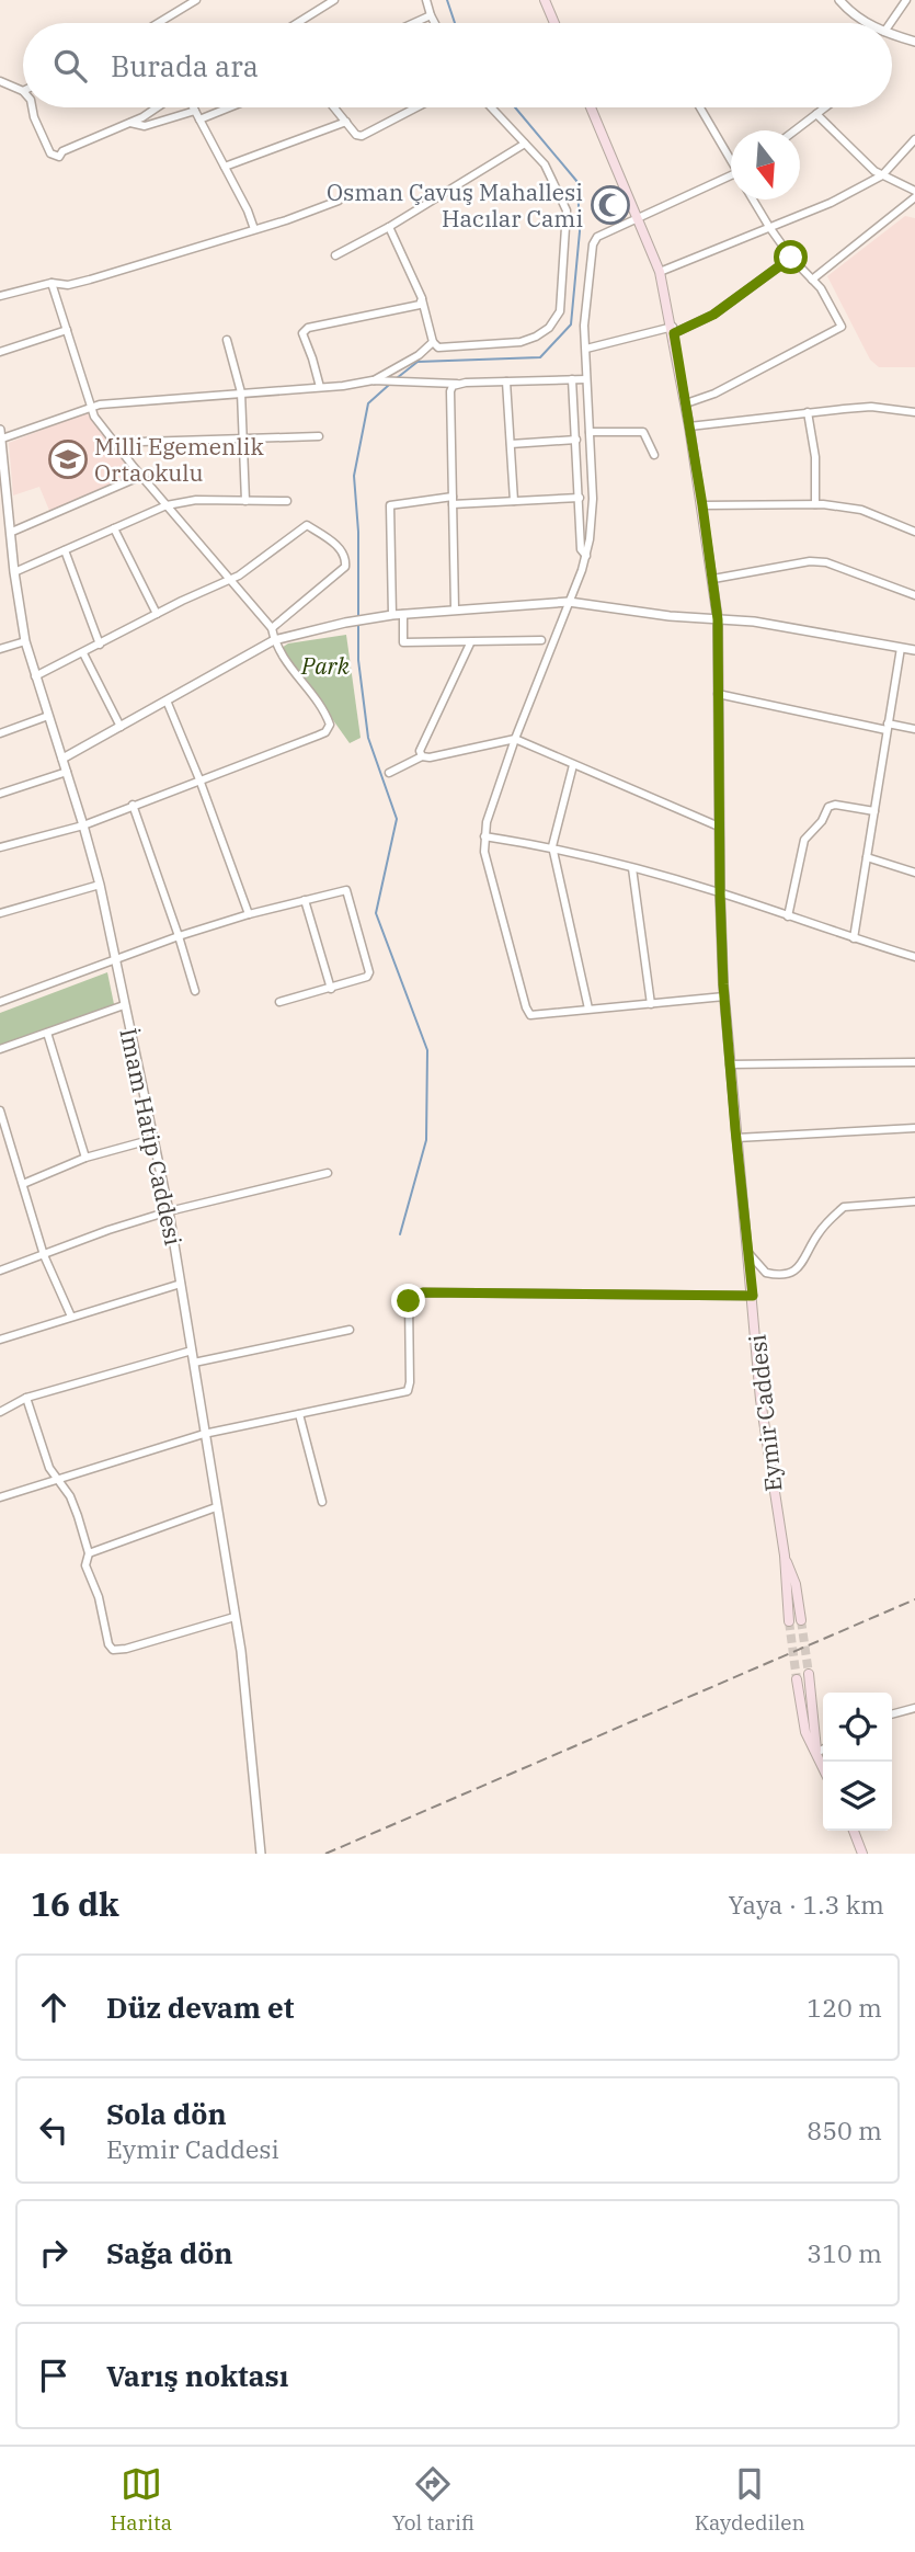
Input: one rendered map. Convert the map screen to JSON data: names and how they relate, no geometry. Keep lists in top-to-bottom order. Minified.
{"streets":{"main road":["Eymir Caddesi"],"street":["İmam Hatip Caddesi"]},"parks":["Park"],"places":{"mosque":["Osman Çavuş Mahallesi Hacılar Cami"],"school or university":["Milli Egemenlik Ortaokulu"]},"north":"bottom","page":{"search":"Burada ara","heading":["16 dk","Yaya · 1.3 km"],"list":[["Düz devam et","120 m"],["Sola dön","Eymir Caddesi","850 m"],["Sağa dön","310 m"],"Varış noktası"],"nav":["Harita","Yol tarifi","Kaydedilen"]}}
